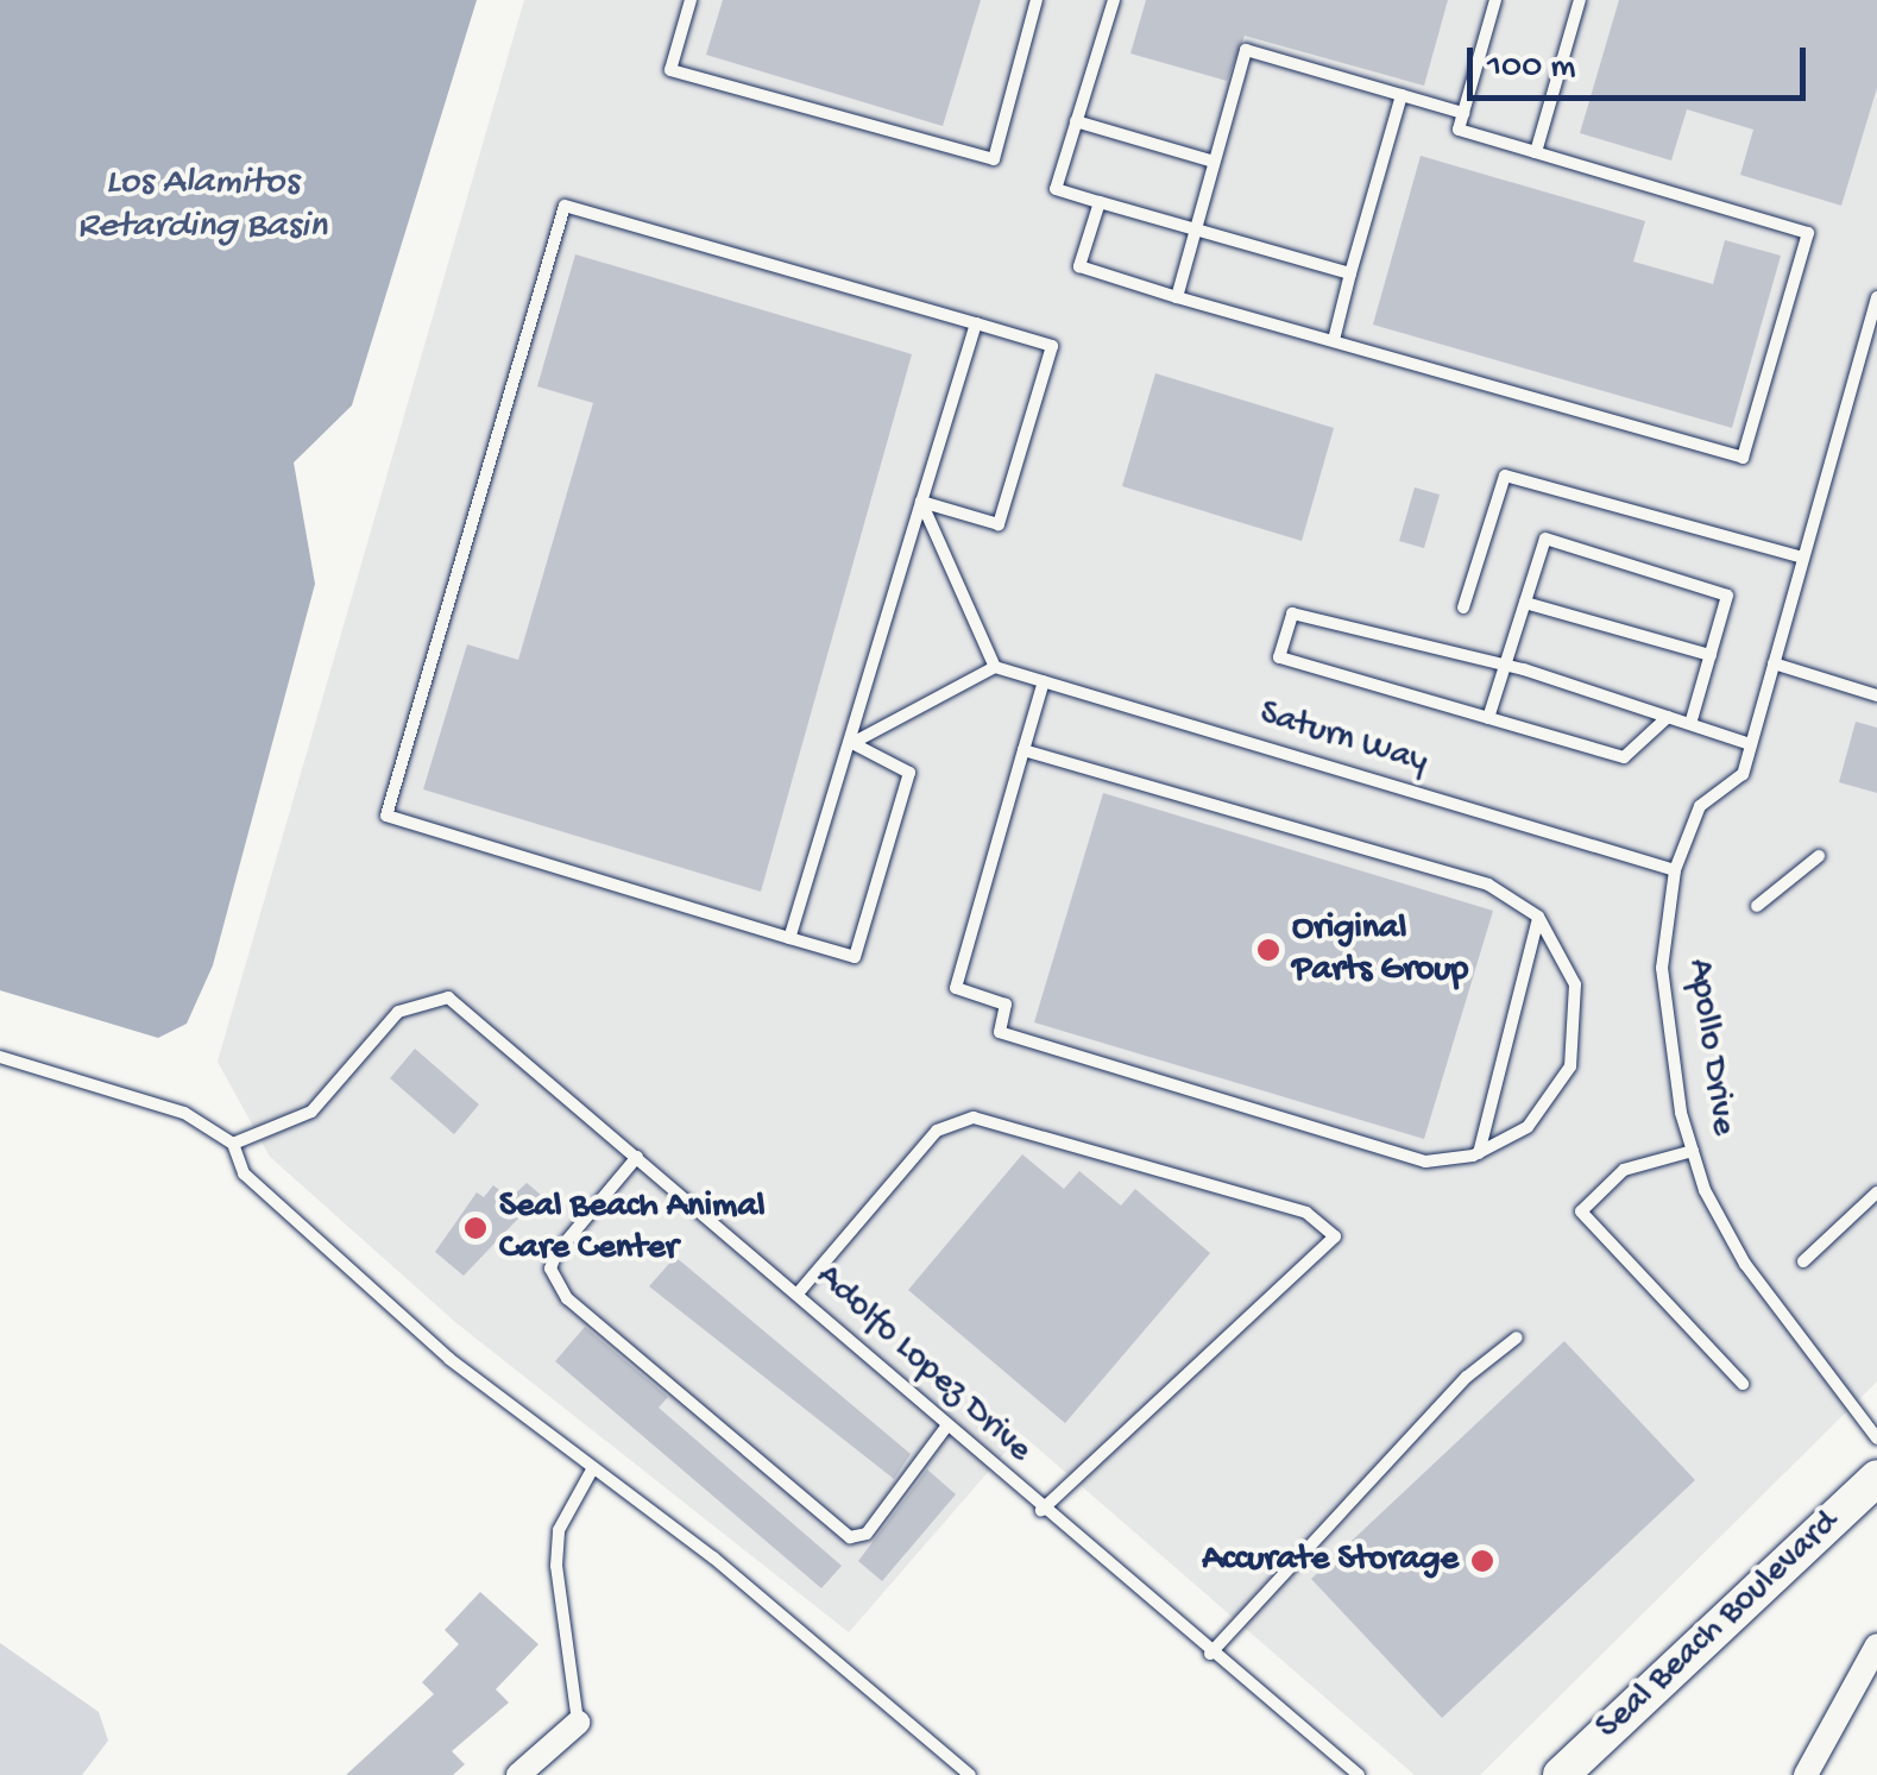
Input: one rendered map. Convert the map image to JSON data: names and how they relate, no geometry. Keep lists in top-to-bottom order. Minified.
{"streets":{"main road":["Seal Beach Boulevard"],"lane":["Saturn Way","Apollo Drive","Adolfo Lopez Drive"]},"crossings":[["Saturn Way","Apollo Drive"]],"water":["Los Alamitos Retarding Basin"],"places":["Original Parts Group","Seal Beach Animal Care Center","Accurate Storage"],"scale_bar":"100 m"}
